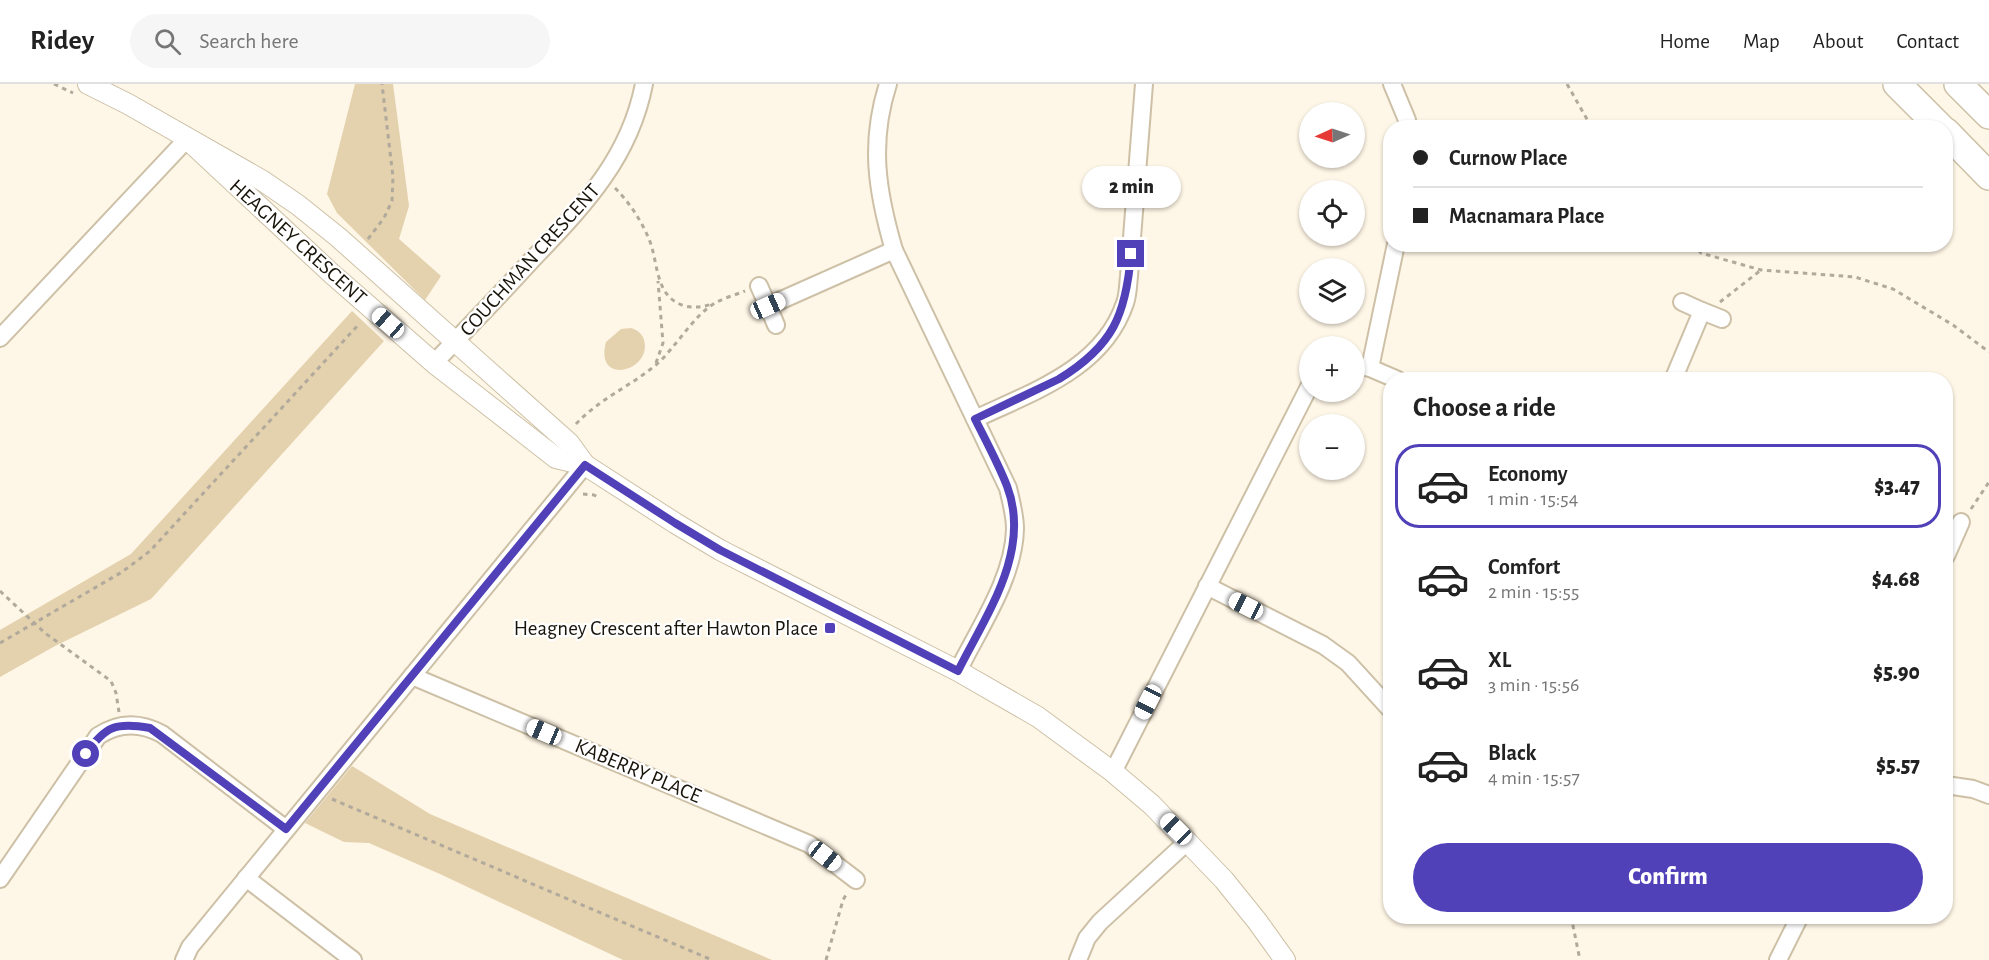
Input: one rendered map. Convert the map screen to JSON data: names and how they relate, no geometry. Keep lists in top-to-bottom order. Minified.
{"streets":{"street":["HEAGNEY CRESCENT","COUCHMAN CRESCENT","KABERRY PLACE"]},"crossings":[["HEAGNEY CRESCENT","COUCHMAN CRESCENT"]],"places":{"transit":["Heagney Crescent after Hawton Place"]},"north":"left","page":{"header":"Ridey","search":"Search here","nav":["Home","Map","About","Contact"],"map_buttons":["+","−"],"banner":["Curnow Place","Macnamara Place"],"bubble":"2 min","heading":"Choose a ride","list":[{"name":"Economy","note":"1 min · 15:54","value":"$3.47"},{"name":"Comfort","note":"2 min · 15:55","value":"$4.68"},{"name":"XL","note":"3 min · 15:56","value":"$5.90"},{"name":"Black","note":"4 min · 15:57","value":"$5.57"}],"buttons":"Confirm"}}
